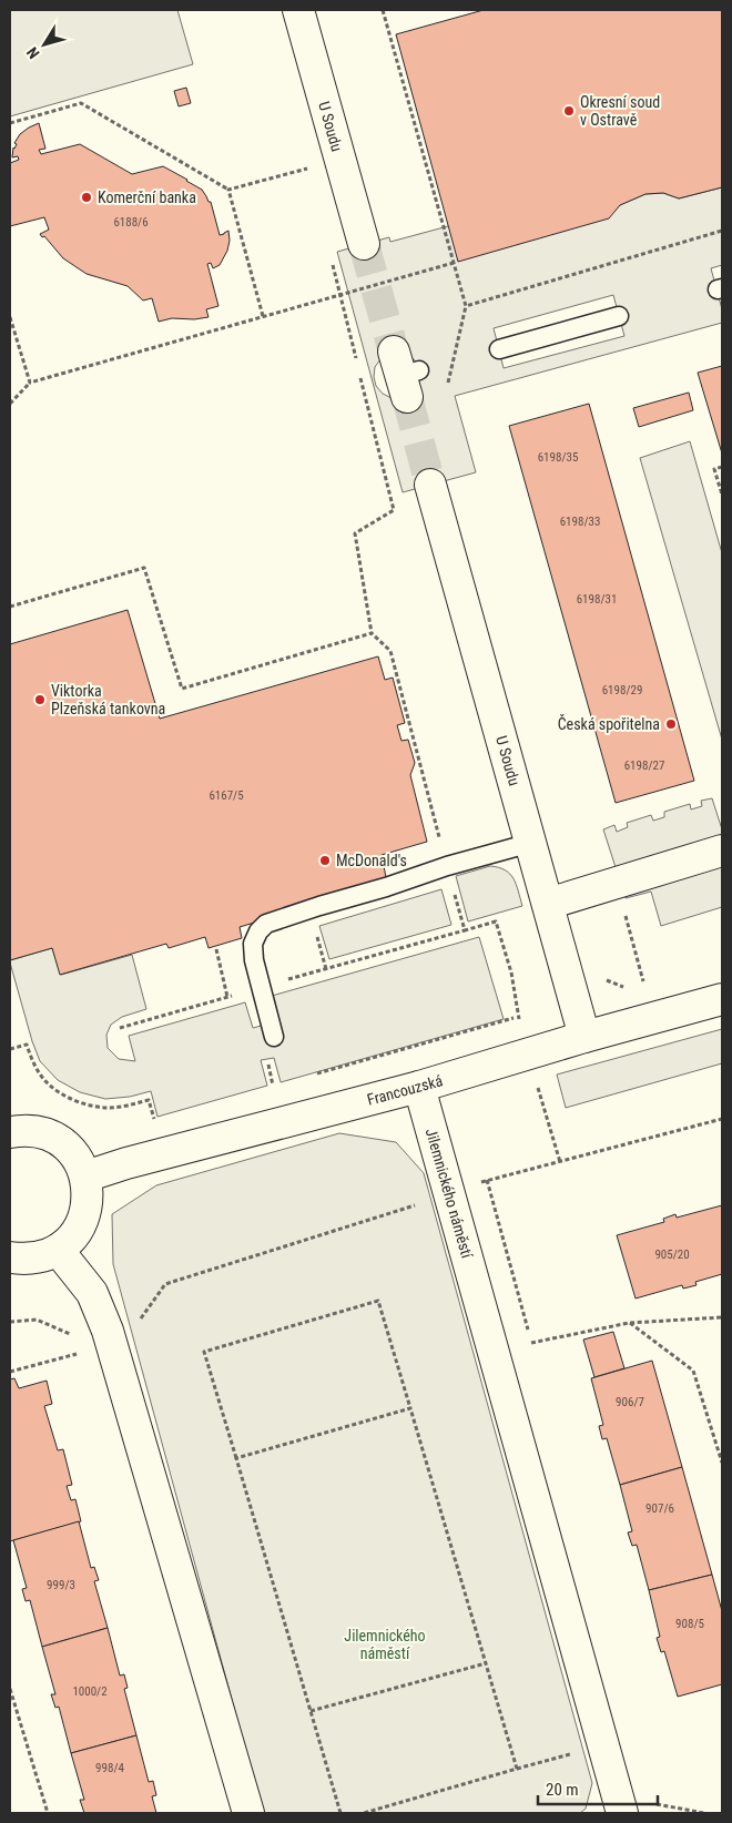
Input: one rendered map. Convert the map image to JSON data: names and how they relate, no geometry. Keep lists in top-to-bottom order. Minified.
{"streets":{"street":["U Soudu","Francouzská","Jilemnického náměstí"]},"crossings":[["U Soudu","Francouzská"],["Francouzská","Jilemnického náměstí"]],"parks":["Jilemnického náměstí"],"places":["Okresní soud v Ostravě","Komerční banka","Viktorka Plzeňská tankovna","Česká spořitelna","McDonald's"],"house_numbers":["6188/6","6198/35","6198/33","6198/31","6198/29","6198/27","6167/5","905/20","906/7","907/6","999/3","908/5","1000/2","998/4"],"scale_bar":"20 m","north":"bottom left"}
